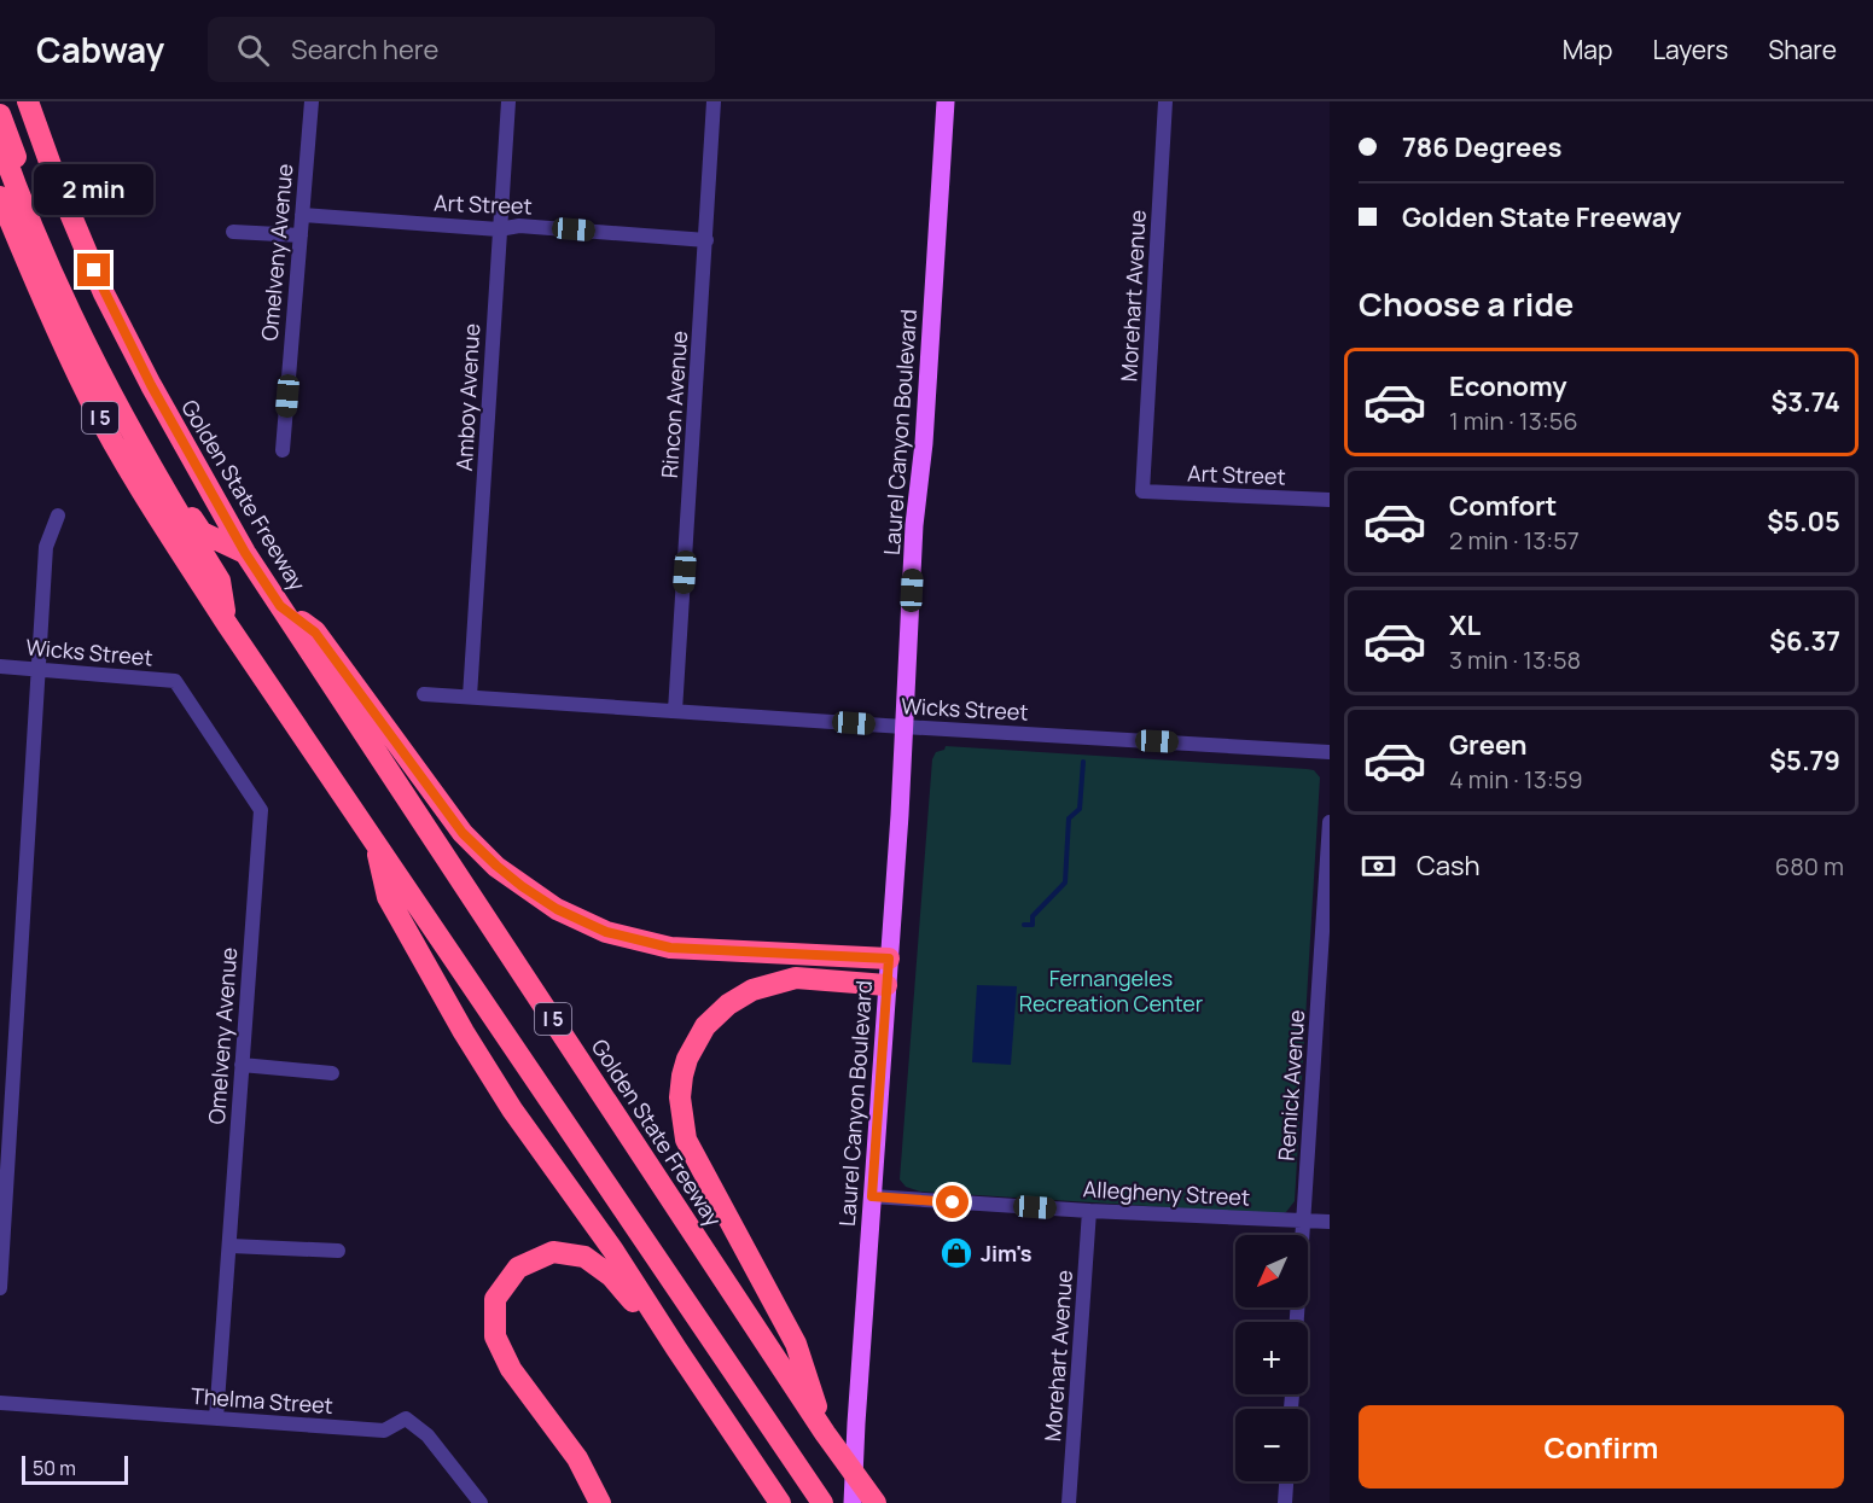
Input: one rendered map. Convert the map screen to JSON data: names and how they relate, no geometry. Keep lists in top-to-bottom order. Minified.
{"streets":{"highway":["I 5","Golden State Freeway"],"main road":["Laurel Canyon Boulevard"],"street":["Art Street","Omelveny Avenue","Morehart Avenue","Amboy Avenue","Rincon Avenue","Wicks Street","Remick Avenue","Allegheny Street","Thelma Street"]},"crossings":[["Art Street","Omelveny Avenue"],["Art Street","Morehart Avenue"],["Art Street","Amboy Avenue"],["Art Street","Rincon Avenue"],["Omelveny Avenue","Wicks Street"],["Omelveny Avenue","Thelma Street"],["Morehart Avenue","Allegheny Street"],["Amboy Avenue","Wicks Street"],["Rincon Avenue","Wicks Street"],["Laurel Canyon Boulevard","Wicks Street"],["Laurel Canyon Boulevard","Allegheny Street"],["Remick Avenue","Allegheny Street"]],"parks":["Fernangeles Recreation Center"],"places":{"shop":["Jim's"]},"scale_bar":"50 m","north":"bottom left","page":{"header":"Cabway","search":"Search here","nav":["Map","Layers","Share"],"banner":["786 Degrees","Golden State Freeway"],"bubble":"2 min","heading":"Choose a ride","list":[{"name":"Economy","note":"1 min · 13:56","value":"$3.74"},{"name":"Comfort","note":"2 min · 13:57","value":"$5.05"},{"name":"XL","note":"3 min · 13:58","value":"$6.37"},{"name":"Green","note":"4 min · 13:59","value":"$5.79"}],"pay":["Cash","680 m"],"map_buttons":["+","−"],"buttons":"Confirm","scale":"50 m"}}
